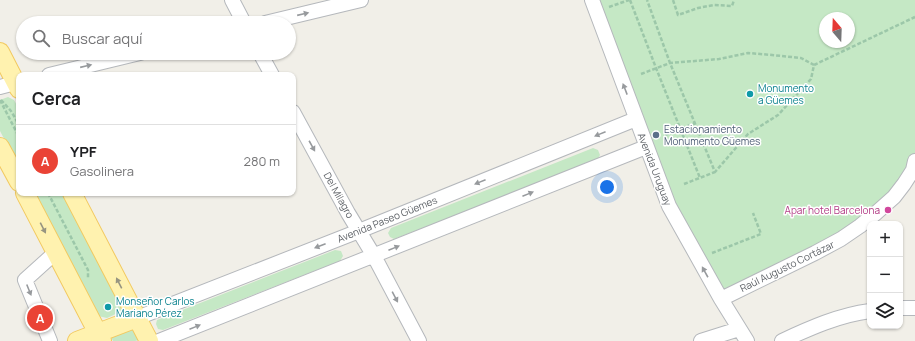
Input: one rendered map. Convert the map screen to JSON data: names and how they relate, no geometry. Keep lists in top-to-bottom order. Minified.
{"streets":{"street":["Avenida Uruguay","Del Milagro","Avenida Paseo Güemes","Raúl Augusto Cortázar"]},"crossings":[["Avenida Uruguay","Avenida Paseo Güemes"],["Avenida Uruguay","Raúl Augusto Cortázar"],["Del Milagro","Avenida Paseo Güemes"]],"one_way":["Avenida Uruguay","Del Milagro"],"places":["Monumento a Güemes","Estacionamiento Monumento Güemes","Apar hotel Barcelona","Monseñor Carlos Mariano Pérez"],"north":"top","page":{"search":"Buscar aquí","heading":"Cerca","list":[{"mark":"A","name":"YPF","note":"Gasolinera","value":"280 m"}],"map_buttons":["+","−"],"pins":"A"}}
